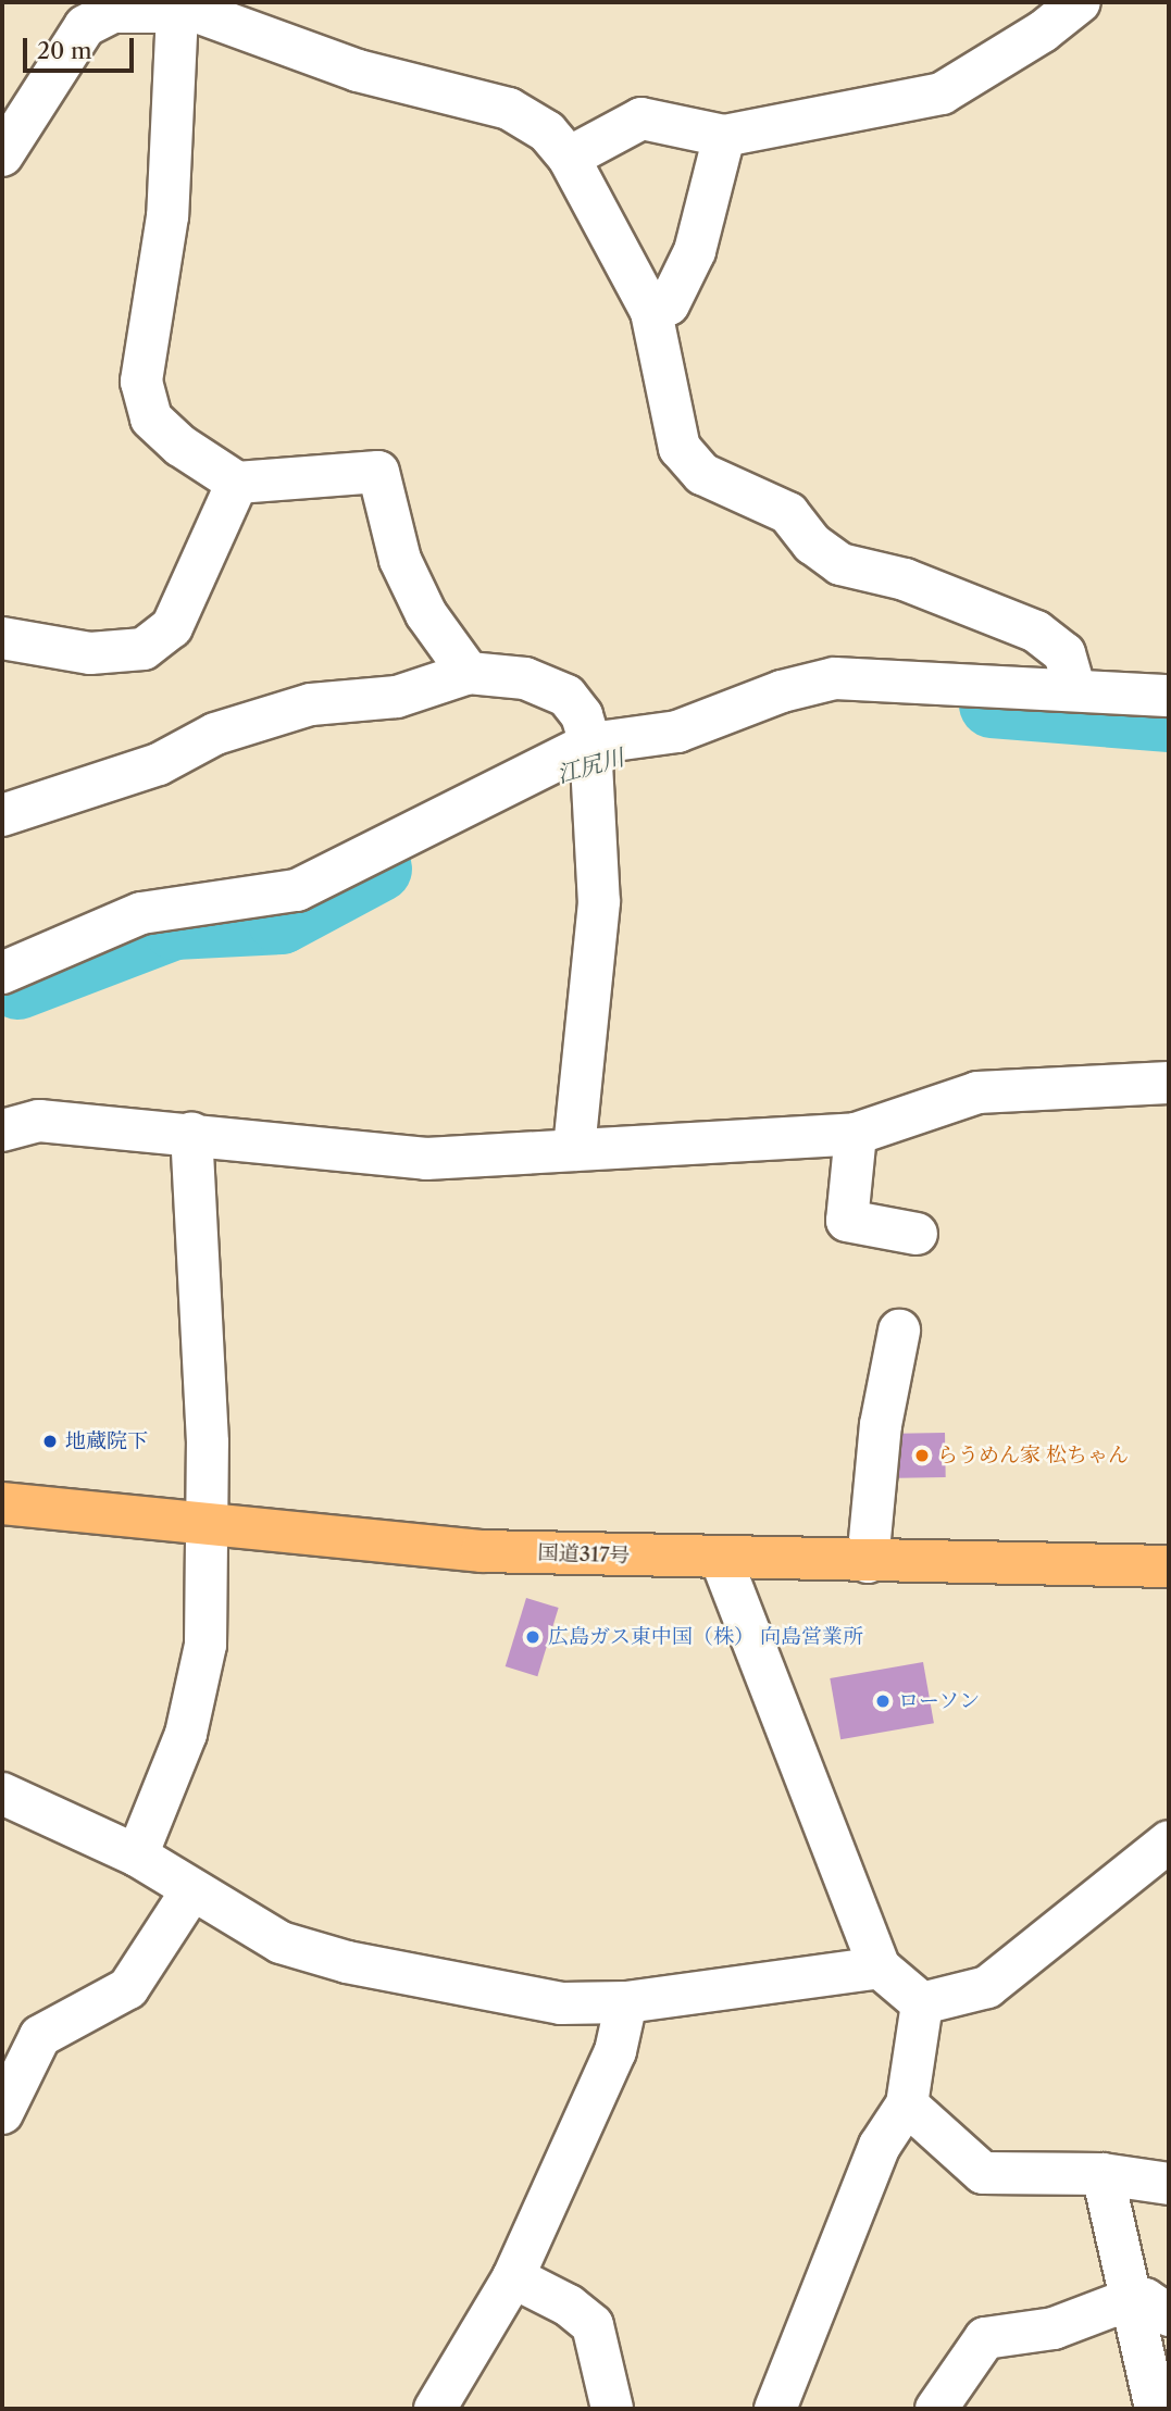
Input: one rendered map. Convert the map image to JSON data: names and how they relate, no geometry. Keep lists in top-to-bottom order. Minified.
{"streets":{"highway":["国道317号"]},"water":["江尻川"],"places":["地蔵院下","らうめん家 松ちゃん","広島ガス東中国（株） 向島営業所","ローソン"],"scale_bar":"20 m"}
